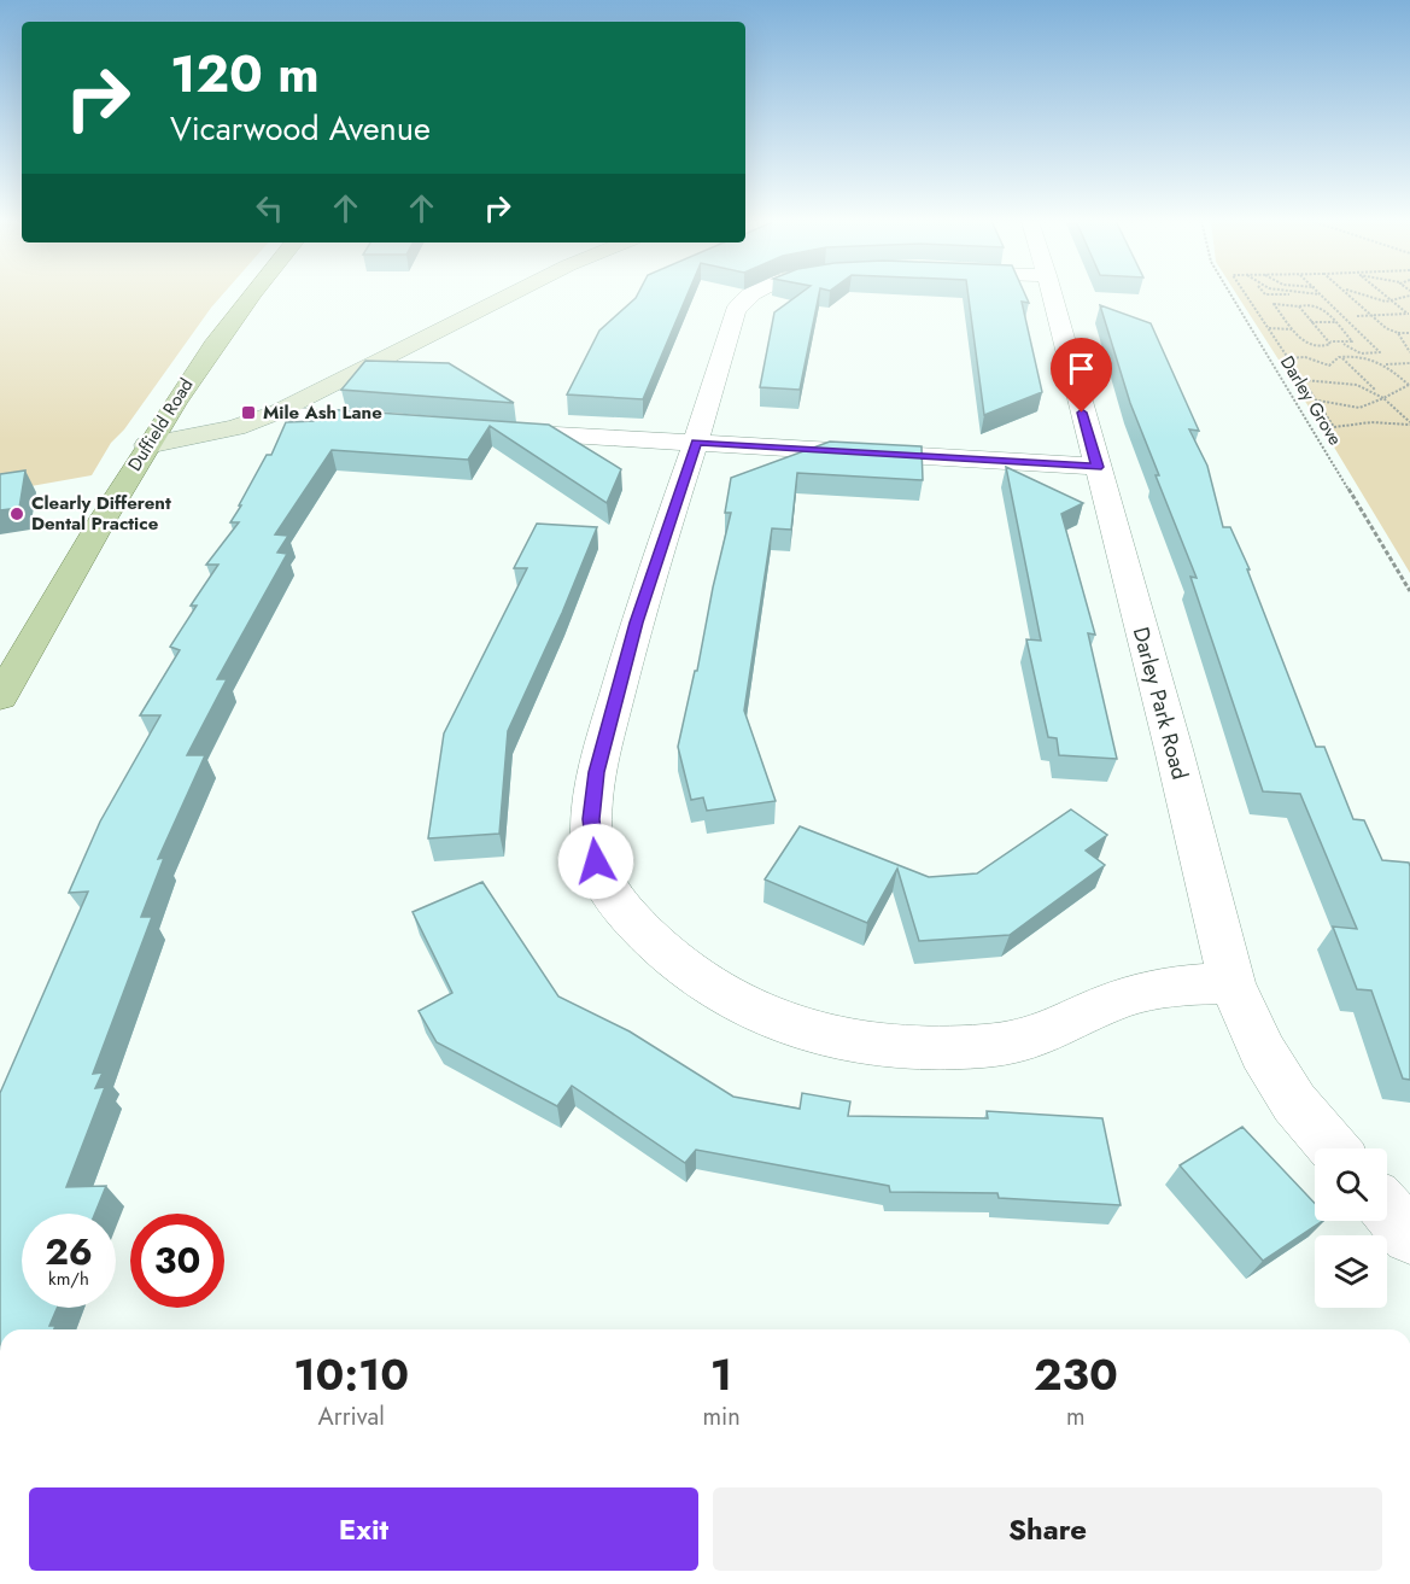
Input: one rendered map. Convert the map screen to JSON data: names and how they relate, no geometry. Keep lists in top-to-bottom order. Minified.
{"streets":{"main road":["Duffield Road"],"street":["Darley Park Road"],"path":["Darley Grove"]},"places":{"transit":["Mile Ash Lane"],"other":["Clearly Different Dental Practice"]},"page":{"turn":["120 m","Vicarwood Avenue"],"speed":"26 km/h","limit":"30","eta":["10:10","Arrival","1","min","230","m"],"buttons":["Exit","Share"]}}
